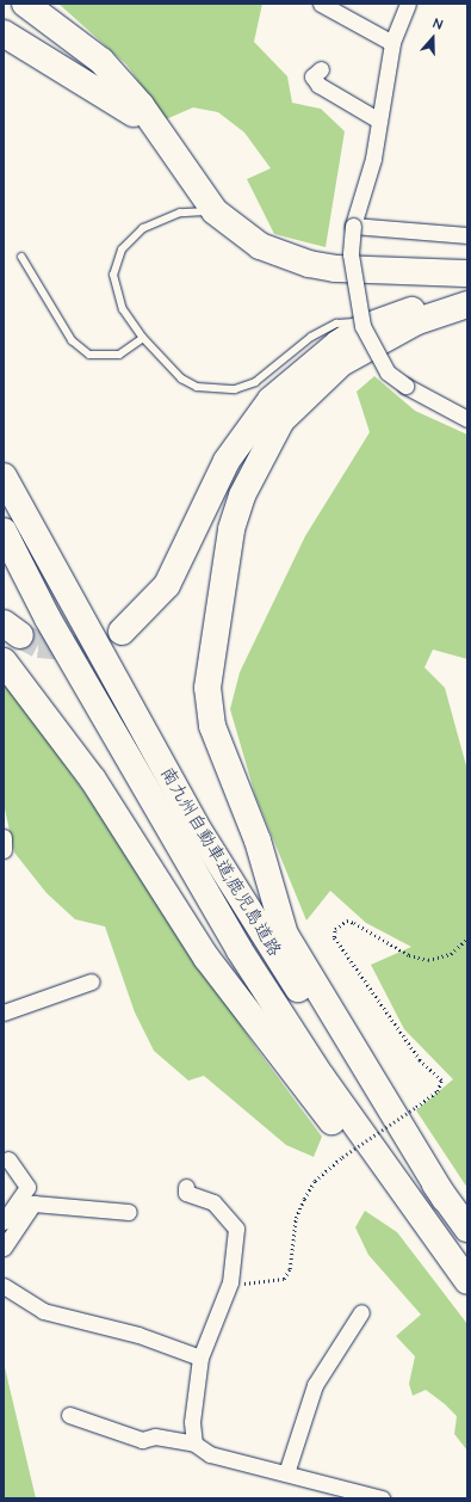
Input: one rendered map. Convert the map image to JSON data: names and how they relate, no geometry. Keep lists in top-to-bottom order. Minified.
{"streets":{"highway":["南九州自動車道;鹿児島道路"]},"north":"top"}
